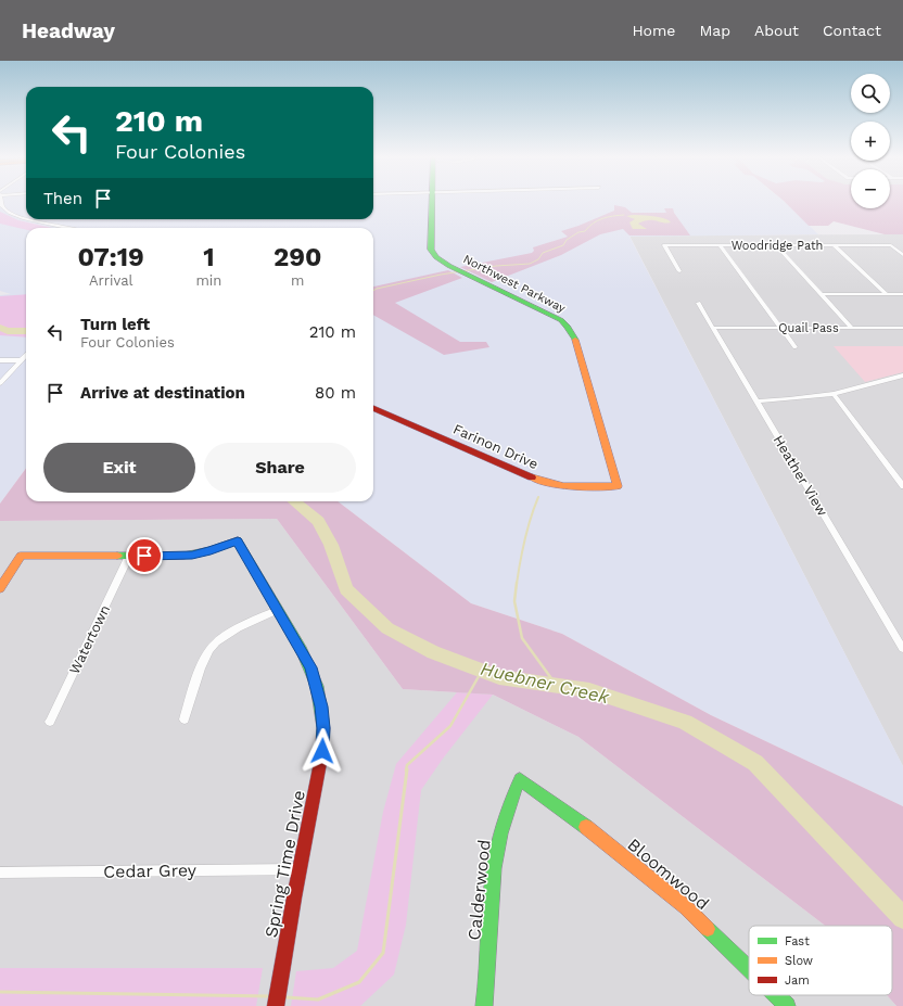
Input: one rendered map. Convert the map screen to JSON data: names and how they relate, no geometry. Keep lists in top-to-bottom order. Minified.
{"streets":{"main road":["Northwest Parkway","Farinon Drive","Spring Time Drive","Bloomwood","Calderwood"],"street":["Woodridge Path","Quail Pass","Heather View","Watertown","Cedar Grey"]},"crossings":[["Northwest Parkway","Farinon Drive"],["Quail Pass","Heather View"],["Watertown","Spring Time Drive"],["Spring Time Drive","Cedar Grey"],["Bloomwood","Calderwood"]],"water":["Huebner Creek"],"legend":["Fast","Slow","Jam"],"page":{"header":"Headway","nav":["Home","Map","About","Contact"],"map_buttons":["+","−"],"turn":["210 m","Four Colonies"],"then":"Then","eta":["07:19","Arrival","1","min","290","m"],"list":[{"name":"Turn left","note":"Four Colonies","value":"210 m"},{"name":"Arrive at destination","value":"80 m"}],"buttons":["Exit","Share"]}}
